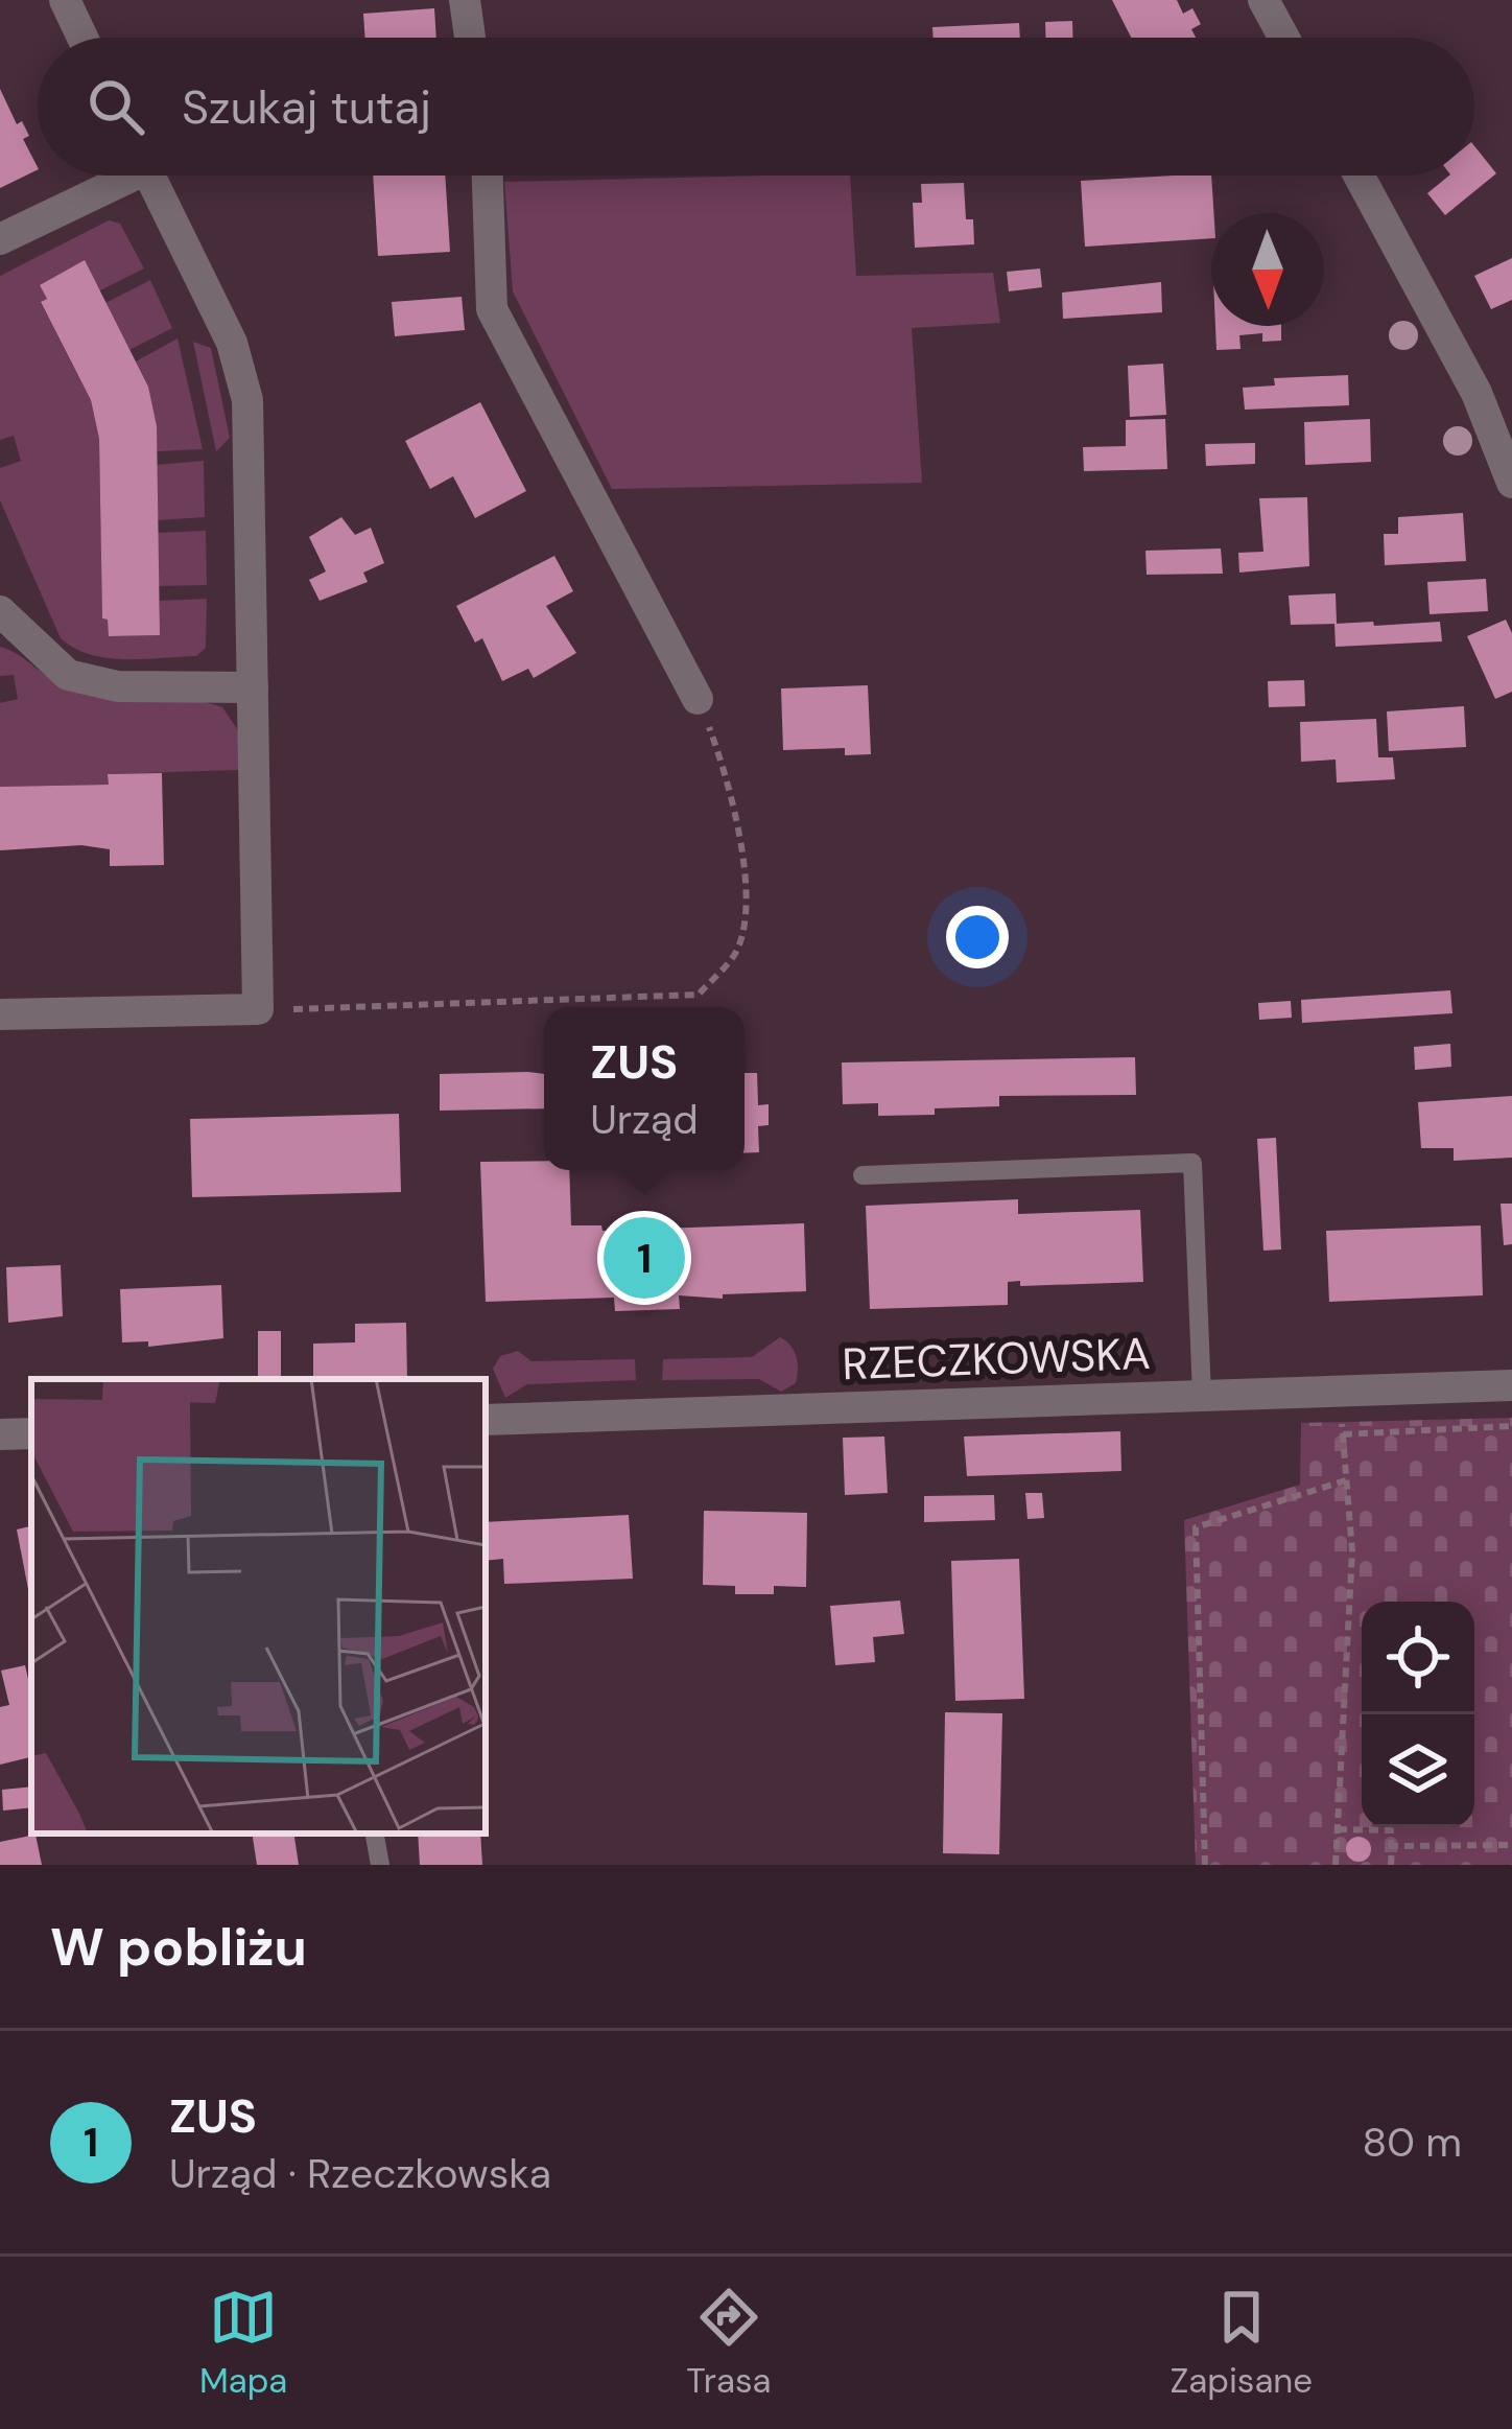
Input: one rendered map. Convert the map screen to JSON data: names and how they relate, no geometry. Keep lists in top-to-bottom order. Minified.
{"streets":{"street":["RZECZKOWSKA"]},"north":"bottom","page":{"search":"Szukaj tutaj","popup":["ZUS","Urząd"],"pins":"1","heading":"W pobliżu","list":[{"mark":"1","name":"ZUS","note":"Urząd · Rzeczkowska","value":"80 m"}],"nav":["Mapa","Trasa","Zapisane"]}}
